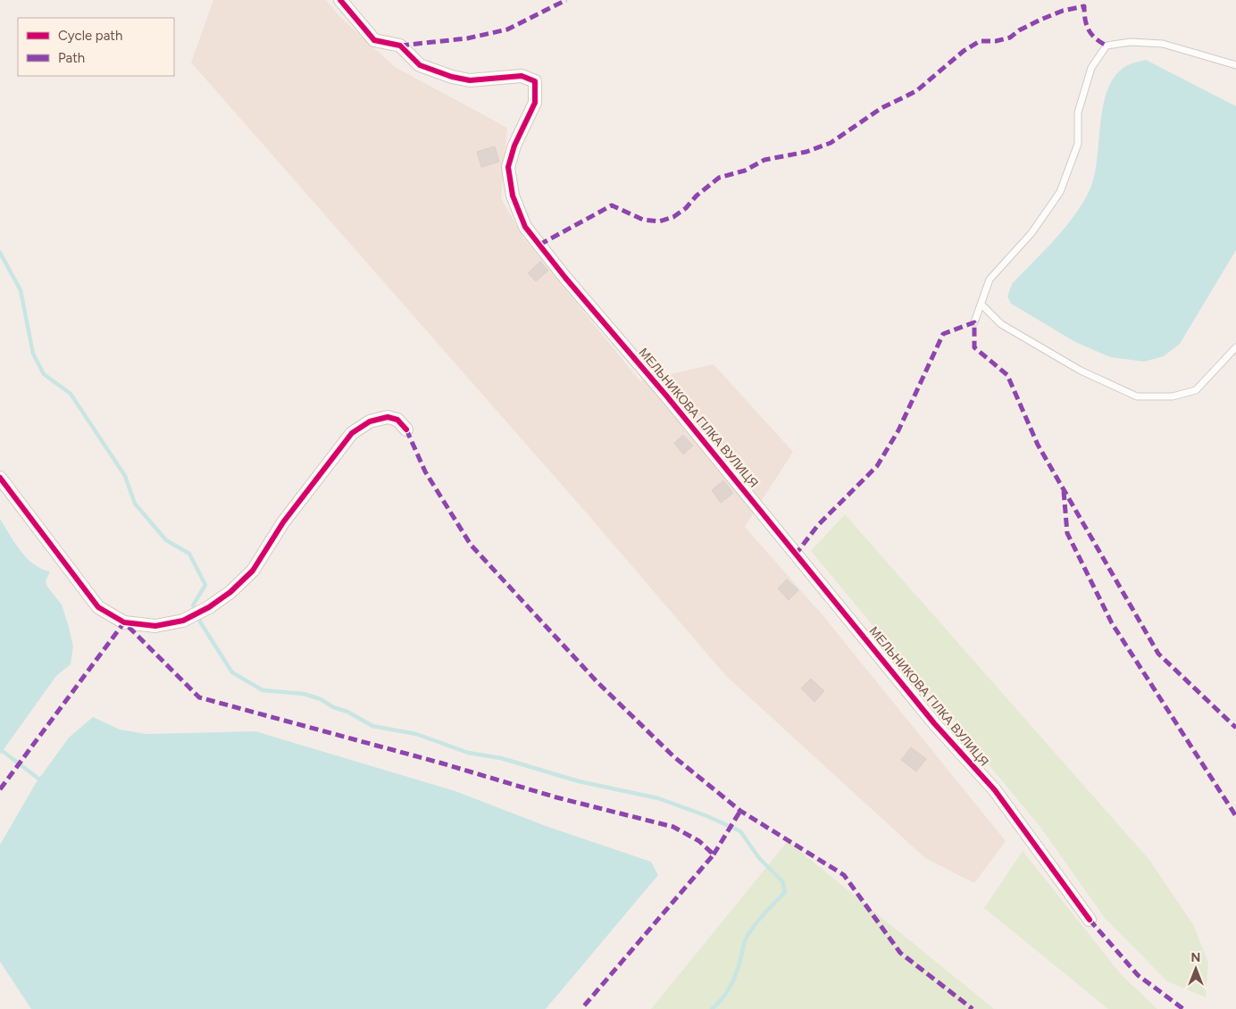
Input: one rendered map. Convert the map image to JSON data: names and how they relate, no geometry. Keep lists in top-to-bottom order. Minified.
{"streets":{"street":["МЕЛЬНИКОВА ГІЛКА ВУЛИЦЯ"]},"legend":["Cycle path","Path"],"north":"top"}
